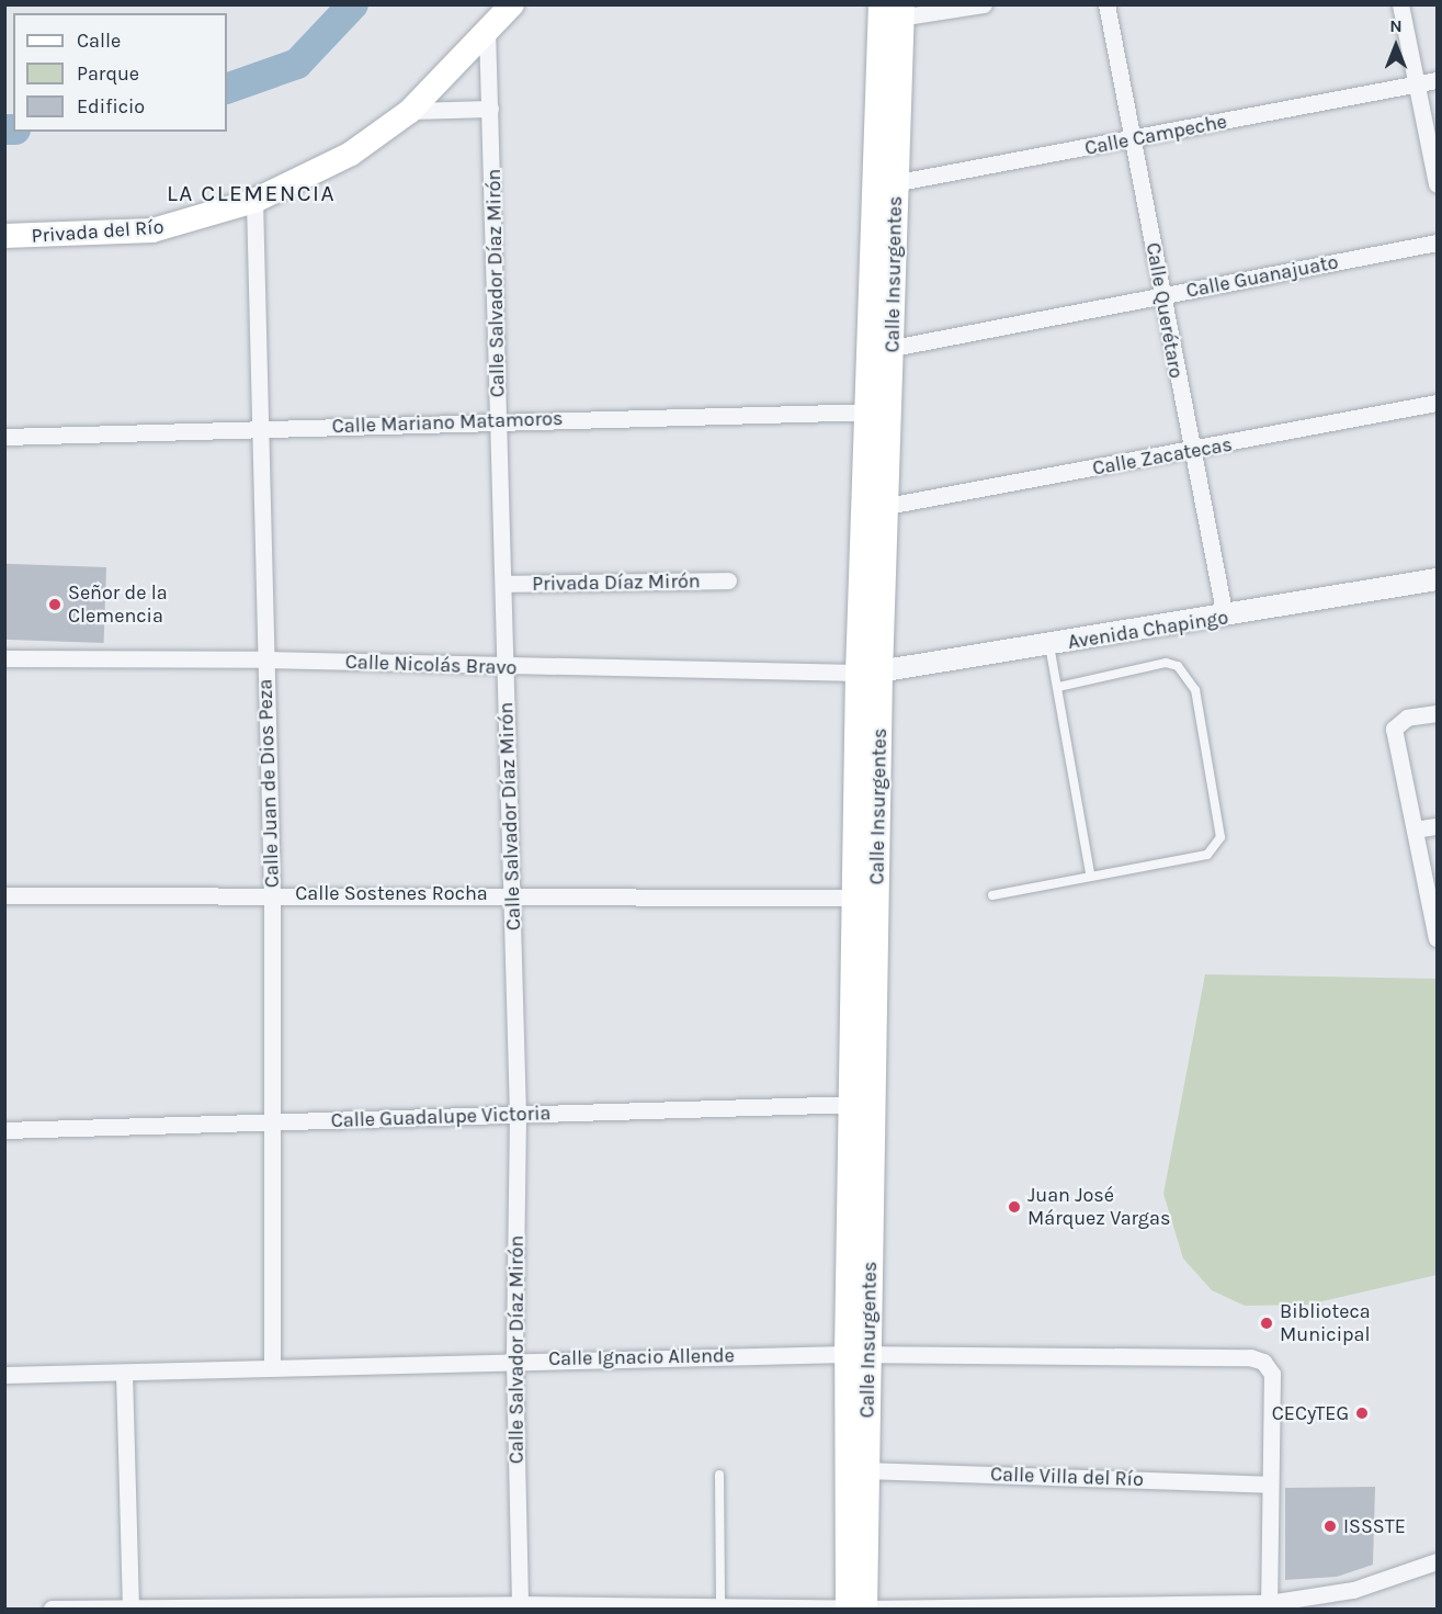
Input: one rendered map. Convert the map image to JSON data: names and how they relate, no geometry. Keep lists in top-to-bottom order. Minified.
{"streets":{"main road":["Privada del Río","Calle Insurgentes"],"street":["Calle Campeche","Calle Guanajuato","Calle Salvador Díaz Mirón","Calle Querétaro","Calle Mariano Matamoros","Calle Zacatecas","Privada Díaz Mirón","Avenida Chapingo","Calle Nicolás Bravo","Calle Juan de Dios Peza","Calle Sostenes Rocha","Calle Guadalupe Victoria","Calle Ignacio Allende","Calle Villa del Río"]},"crossings":[["Calle Campeche","Calle Insurgentes"],["Calle Campeche","Calle Querétaro"],["Privada del Río","Calle Salvador Díaz Mirón"],["Privada del Río","Calle Juan de Dios Peza"],["Calle Insurgentes","Calle Guanajuato"],["Calle Insurgentes","Calle Mariano Matamoros"],["Calle Insurgentes","Calle Zacatecas"],["Calle Insurgentes","Avenida Chapingo"],["Calle Insurgentes","Calle Nicolás Bravo"],["Calle Insurgentes","Calle Sostenes Rocha"],["Calle Insurgentes","Calle Guadalupe Victoria"],["Calle Insurgentes","Calle Ignacio Allende"],["Calle Insurgentes","Calle Villa del Río"],["Calle Guanajuato","Calle Querétaro"],["Calle Salvador Díaz Mirón","Calle Mariano Matamoros"],["Calle Salvador Díaz Mirón","Privada Díaz Mirón"],["Calle Salvador Díaz Mirón","Calle Nicolás Bravo"],["Calle Salvador Díaz Mirón","Calle Sostenes Rocha"],["Calle Salvador Díaz Mirón","Calle Guadalupe Victoria"],["Calle Salvador Díaz Mirón","Calle Ignacio Allende"],["Calle Querétaro","Calle Zacatecas"],["Calle Querétaro","Avenida Chapingo"],["Calle Mariano Matamoros","Calle Juan de Dios Peza"],["Avenida Chapingo","Calle Nicolás Bravo"],["Calle Nicolás Bravo","Calle Juan de Dios Peza"],["Calle Juan de Dios Peza","Calle Sostenes Rocha"],["Calle Juan de Dios Peza","Calle Guadalupe Victoria"],["Calle Juan de Dios Peza","Calle Ignacio Allende"],["Calle Ignacio Allende","Calle Villa del Río"]],"districts":["LA CLEMENCIA"],"places":["Señor de la Clemencia","Juan José Márquez Vargas","Biblioteca Municipal","CECyTEG","ISSSTE"],"legend":["Calle","Parque","Edificio"],"north":"top"}
